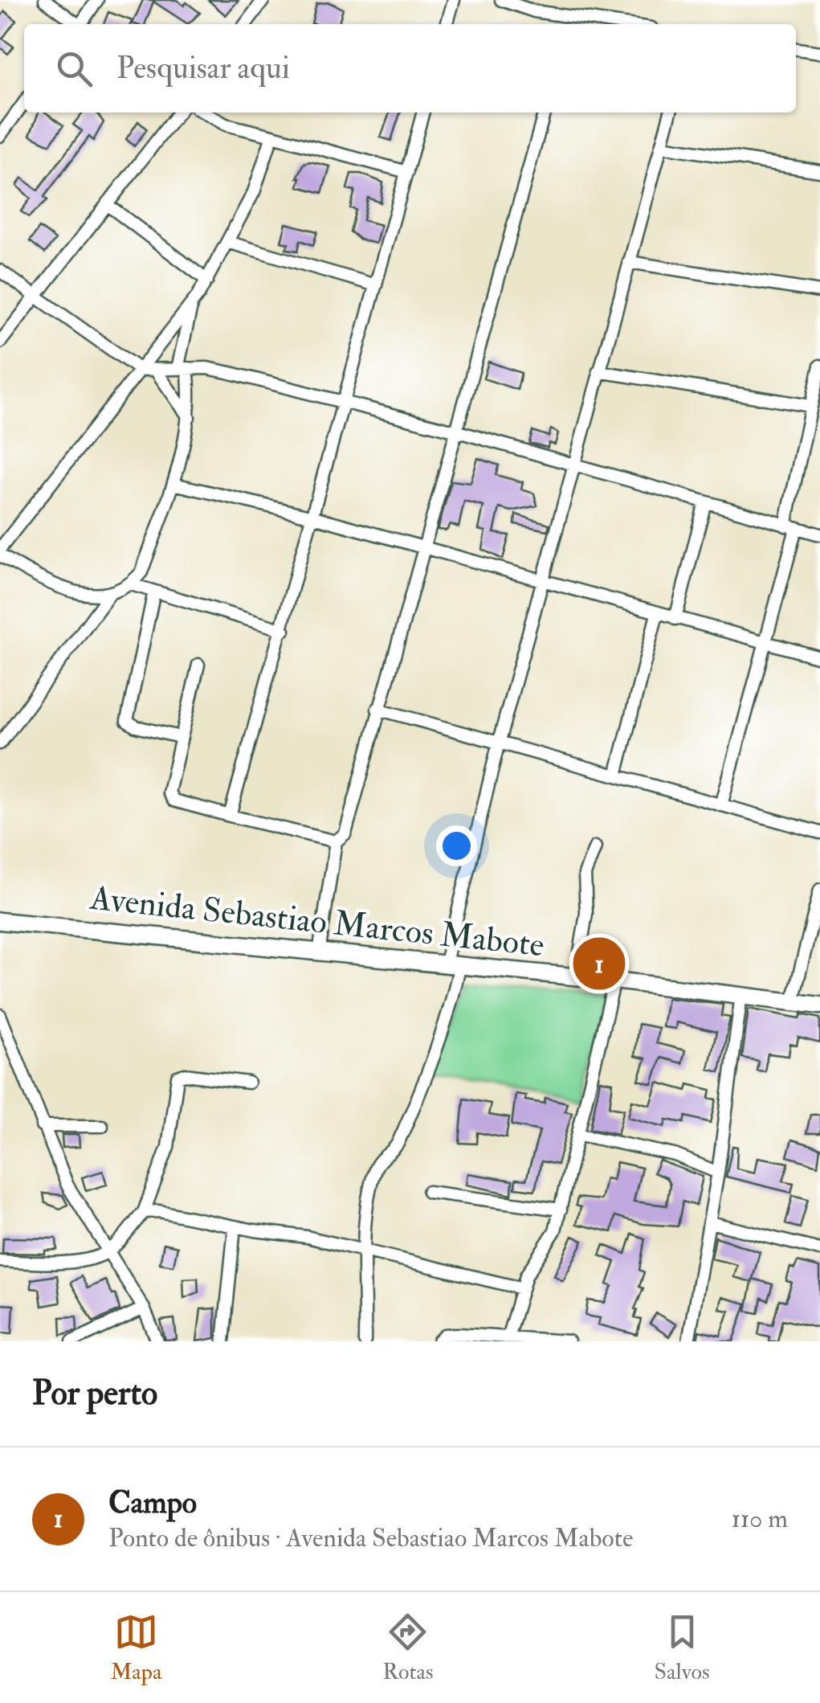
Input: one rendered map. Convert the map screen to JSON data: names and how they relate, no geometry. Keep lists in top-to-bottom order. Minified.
{"streets":{"main road":["Avenida Sebastiao Marcos Mabote"]},"page":{"search":"Pesquisar aqui","pins":"1","heading":"Por perto","list":[{"mark":"1","name":"Campo","note":"Ponto de ônibus · Avenida Sebastiao Marcos Mabote","value":"110 m"}],"nav":["Mapa","Rotas","Salvos"]}}
